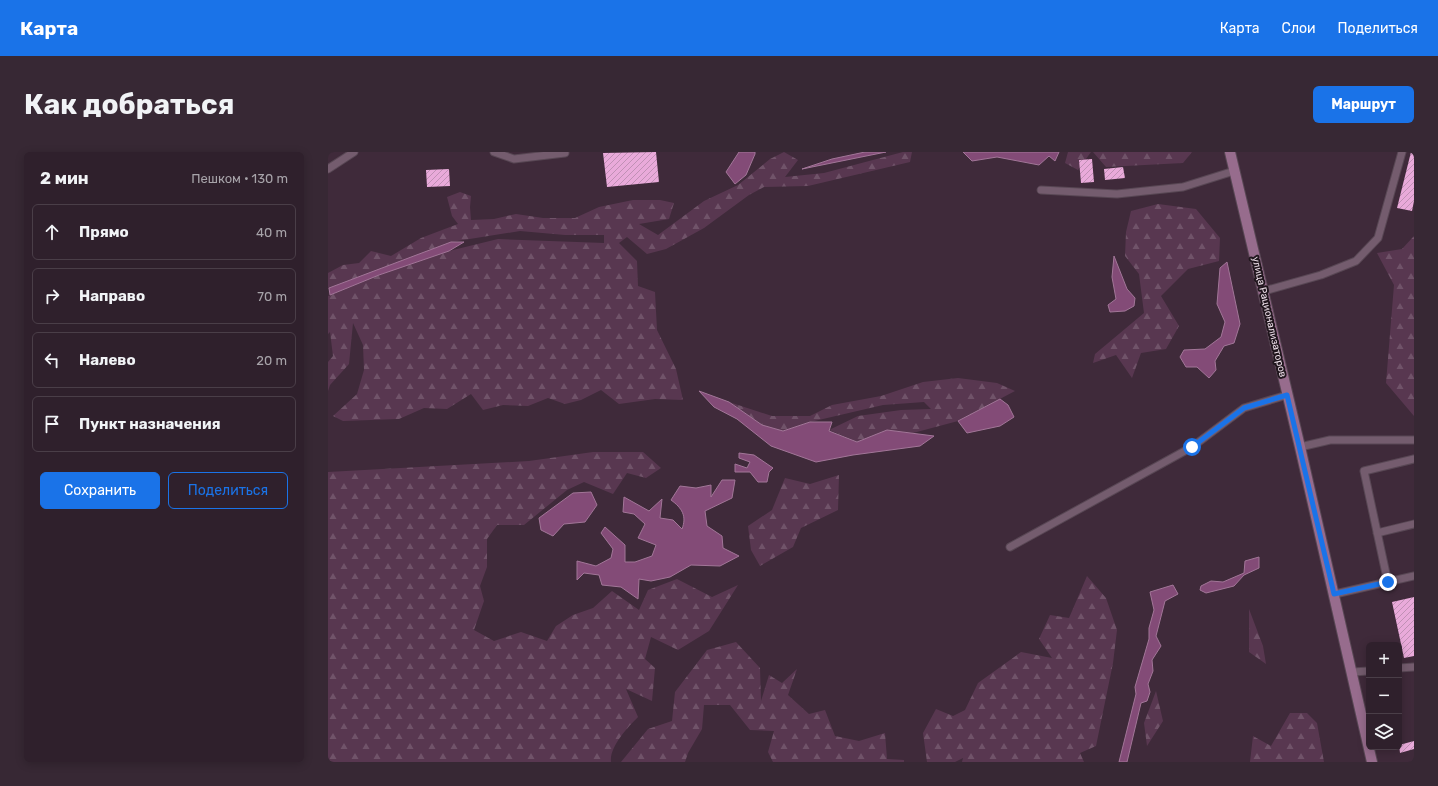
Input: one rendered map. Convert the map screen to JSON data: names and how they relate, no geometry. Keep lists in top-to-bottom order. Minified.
{"streets":{"main road":["улица Рационализаторов"]},"page":{"header":"Карта","nav":["Карта","Слои","Поделиться"],"buttons":["Маршрут",["Сохранить","Поделиться"]],"title":"Как добраться","heading":["2 мин","Пешком · 130 m"],"list":[["Прямо","40 m"],["Направо","70 m"],["Налево","20 m"],"Пункт назначения"],"map_buttons":["+","−"]}}
